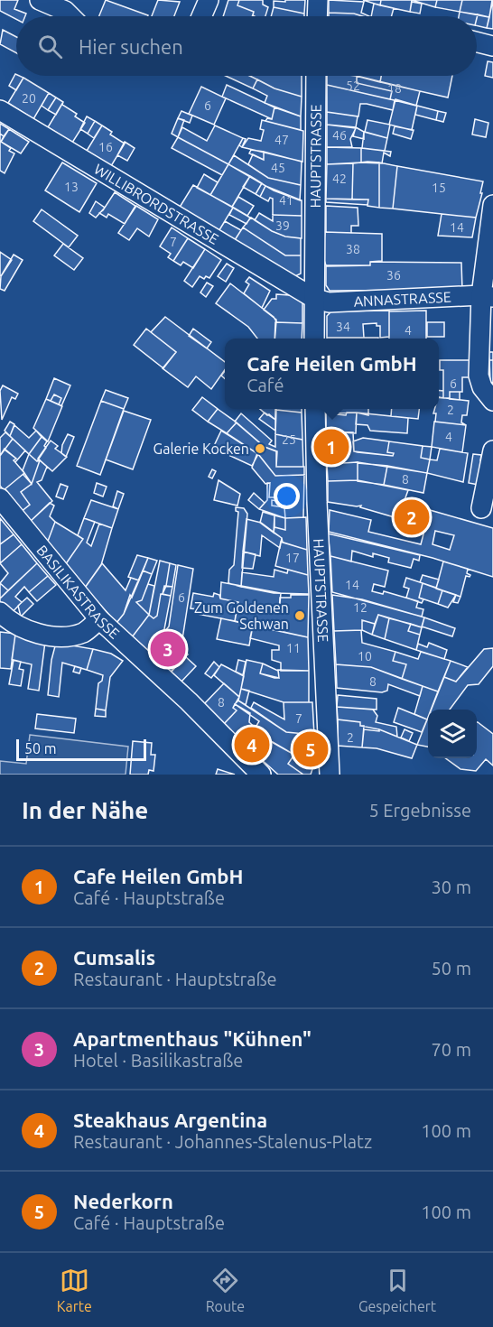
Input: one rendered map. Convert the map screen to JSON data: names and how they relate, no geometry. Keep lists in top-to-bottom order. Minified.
{"streets":{"street":["HAUPTSTRASSE","WILLIBRORDSTRASSE","ANNASTRASSE","BASILIKASTRASSE"]},"crossings":[["HAUPTSTRASSE","WILLIBRORDSTRASSE"],["HAUPTSTRASSE","ANNASTRASSE"],["WILLIBRORDSTRASSE","ANNASTRASSE"]],"places":["Galerie Kocken","Zum Goldenen Schwan"],"house_numbers":["52","18","20","6","46","47","16","45","42","13","15","41","39","14","7","38","36","34","4","6","2","4","25","8","17","14","6","12","11","10","8","8","7","2"],"scale_bar":"50 m","page":{"search":"Hier suchen","popup":["Cafe Heilen GmbH","Café"],"pins":["1","2","3","4","5"],"scale":"50 m","heading":["In der Nähe","5 Ergebnisse"],"list":[{"mark":"1","name":"Cafe Heilen GmbH","note":"Café · Hauptstraße","value":"30 m"},{"mark":"2","name":"Cumsalis","note":"Restaurant · Hauptstraße","value":"50 m"},{"mark":"3","name":"Apartmenthaus \"Kühnen\"","note":"Hotel · Basilikastraße","value":"70 m"},{"mark":"4","name":"Steakhaus Argentina","note":"Restaurant · Johannes-Stalenus-Platz","value":"100 m"},{"mark":"5","name":"Nederkorn","note":"Café · Hauptstraße","value":"100 m"}],"nav":["Karte","Route","Gespeichert"]}}
